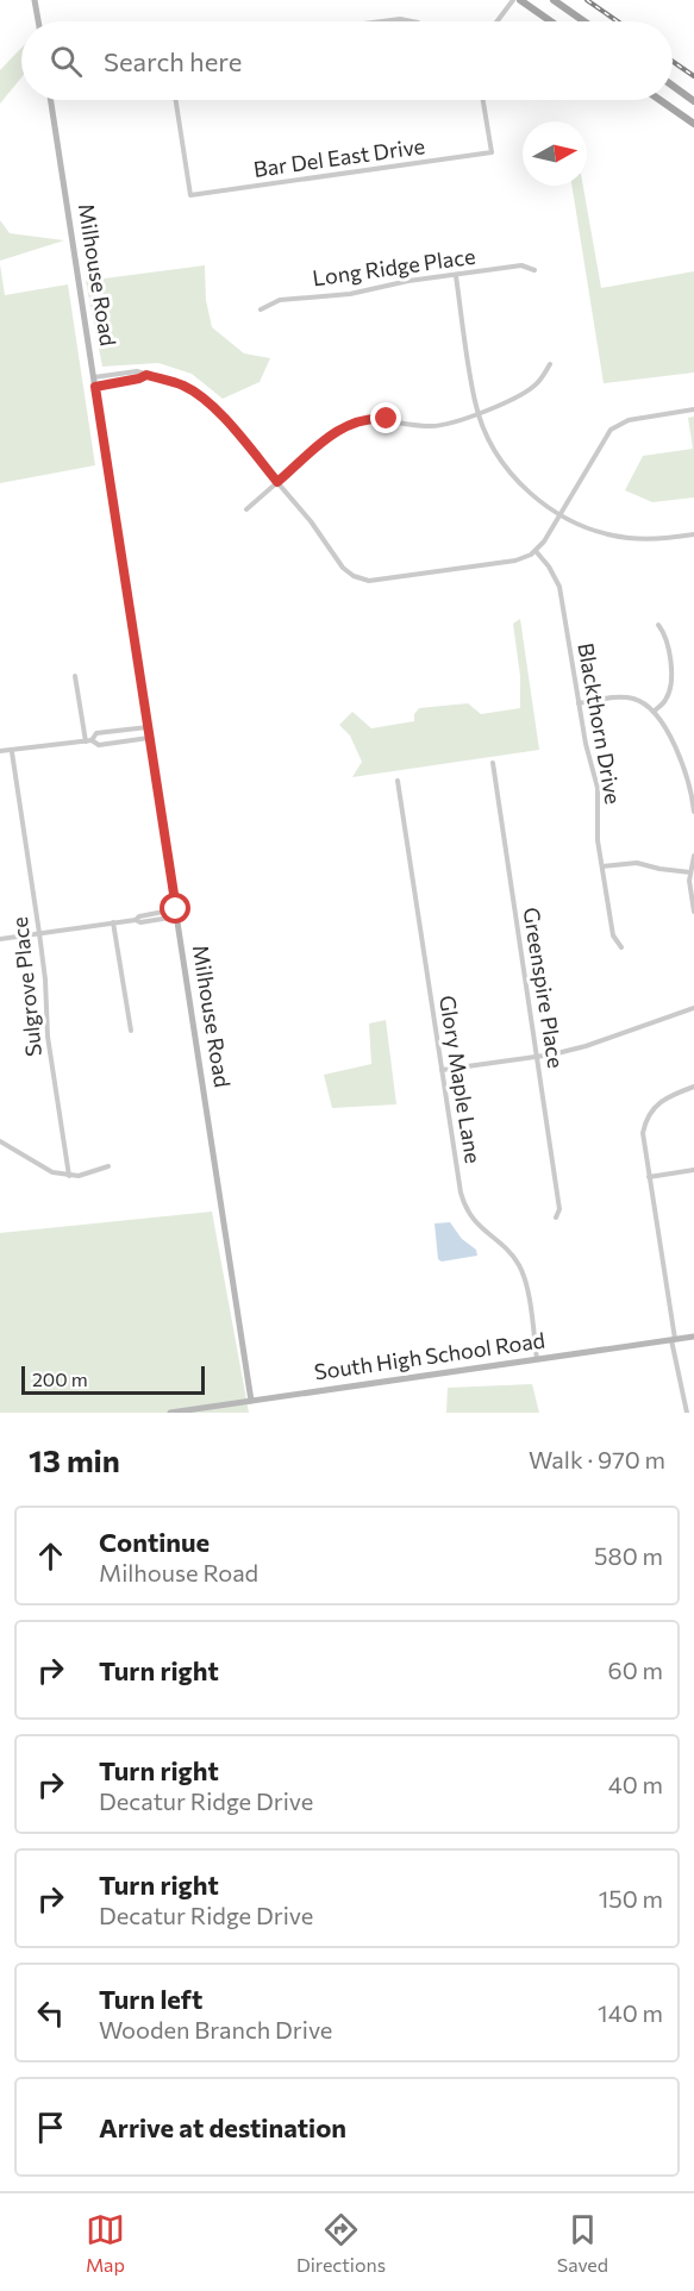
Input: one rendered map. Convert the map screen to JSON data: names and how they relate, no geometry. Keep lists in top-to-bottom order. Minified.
{"streets":{"street":["Bar Del East Drive","Long Ridge Place","Milhouse Road","Blackthorn Drive","Sulgrove Place","Greenspire Place","Glory Maple Lane","South High School Road"]},"crossings":[["Milhouse Road","South High School Road"],["Glory Maple Lane","South High School Road"]],"scale_bar":"200 m","north":"right","page":{"search":"Search here","scale":"200 m","heading":["13 min","Walk · 970 m"],"list":[["Continue","Milhouse Road","580 m"],["Turn right","60 m"],["Turn right","Decatur Ridge Drive","40 m"],["Turn right","Decatur Ridge Drive","150 m"],["Turn left","Wooden Branch Drive","140 m"],"Arrive at destination"],"nav":["Map","Directions","Saved"]}}
